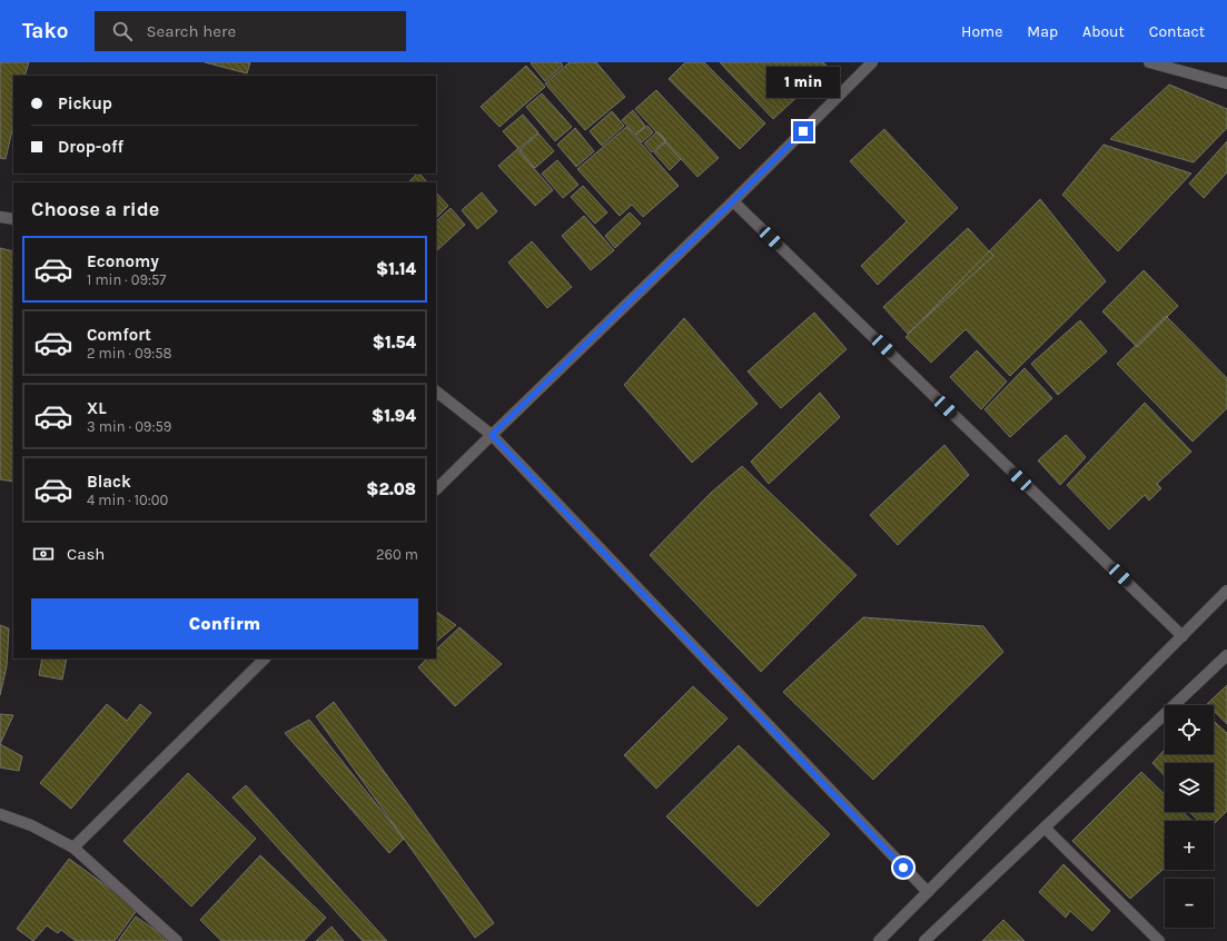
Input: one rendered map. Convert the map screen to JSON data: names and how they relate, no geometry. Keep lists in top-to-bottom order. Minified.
{"page":{"header":"Tako","search":"Search here","nav":["Home","Map","About","Contact"],"bubble":"1 min","banner":["Pickup","Drop-off"],"heading":"Choose a ride","list":[{"name":"Economy","note":"1 min · 09:57","value":"$1.14"},{"name":"Comfort","note":"2 min · 09:58","value":"$1.54"},{"name":"XL","note":"3 min · 09:59","value":"$1.94"},{"name":"Black","note":"4 min · 10:00","value":"$2.08"}],"pay":["Cash","260 m"],"buttons":"Confirm","map_buttons":["+","−"]}}
